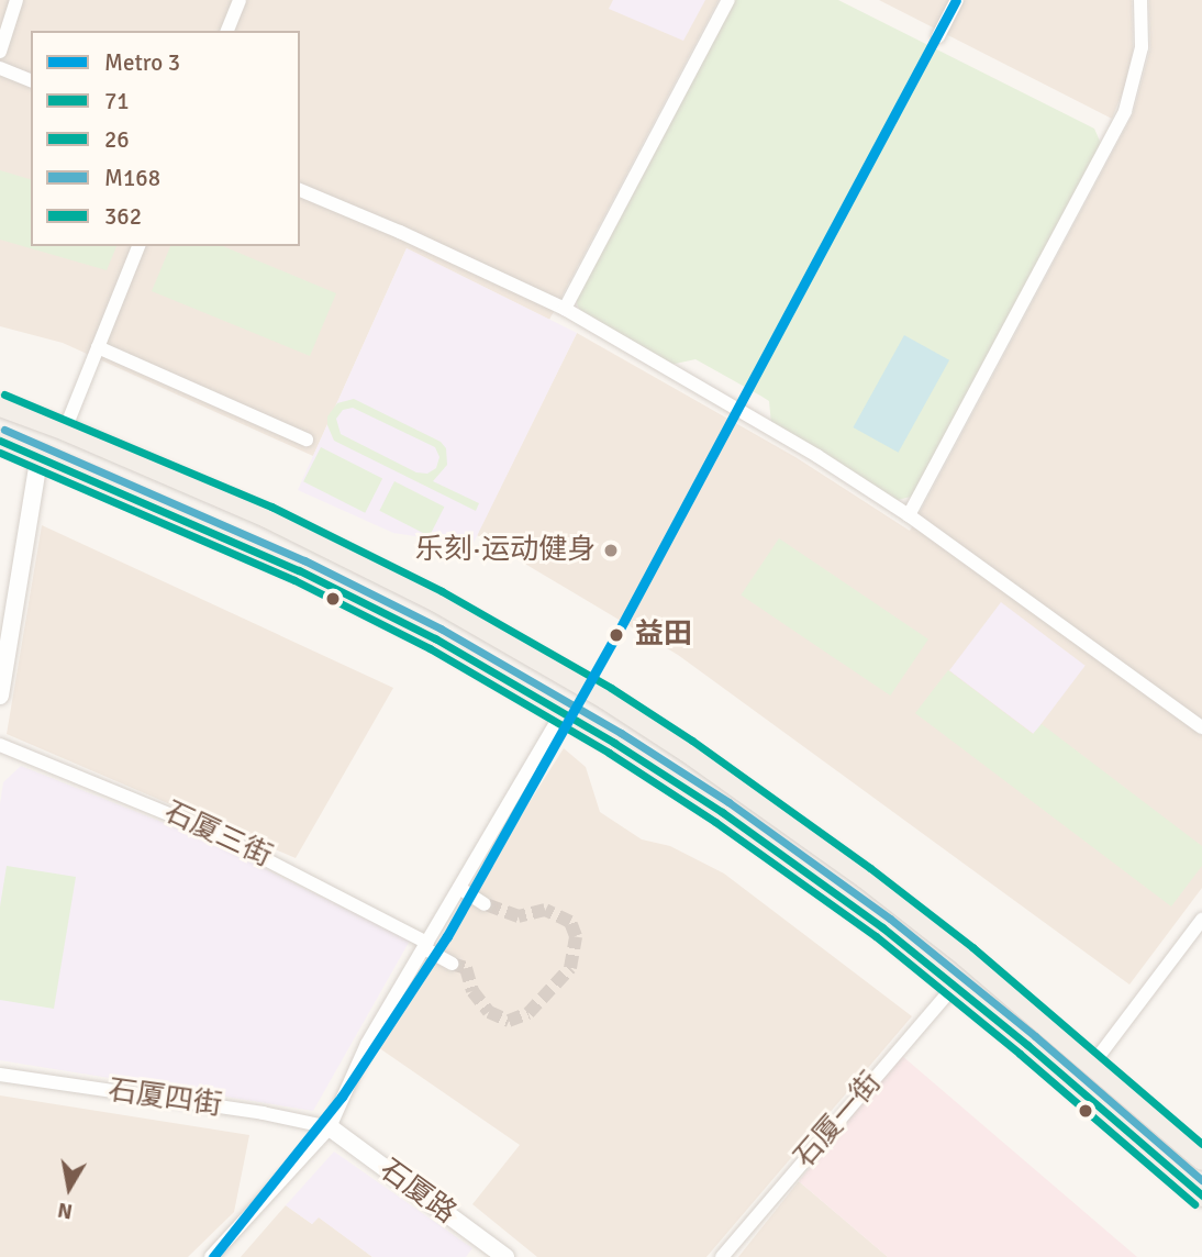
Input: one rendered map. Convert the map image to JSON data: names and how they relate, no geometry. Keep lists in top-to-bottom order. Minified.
{"streets":{"street":["石厦三街","石厦四街","石厦一街","石厦路"]},"crossings":[["石厦四街","石厦路"]],"places":["乐刻·运动健身","益田"],"lines":["metro line 3","transit line 362","transit line M168","transit line 71","transit line 26"],"legend":["Metro 3","71","26","M168","362"],"north":"bottom"}
